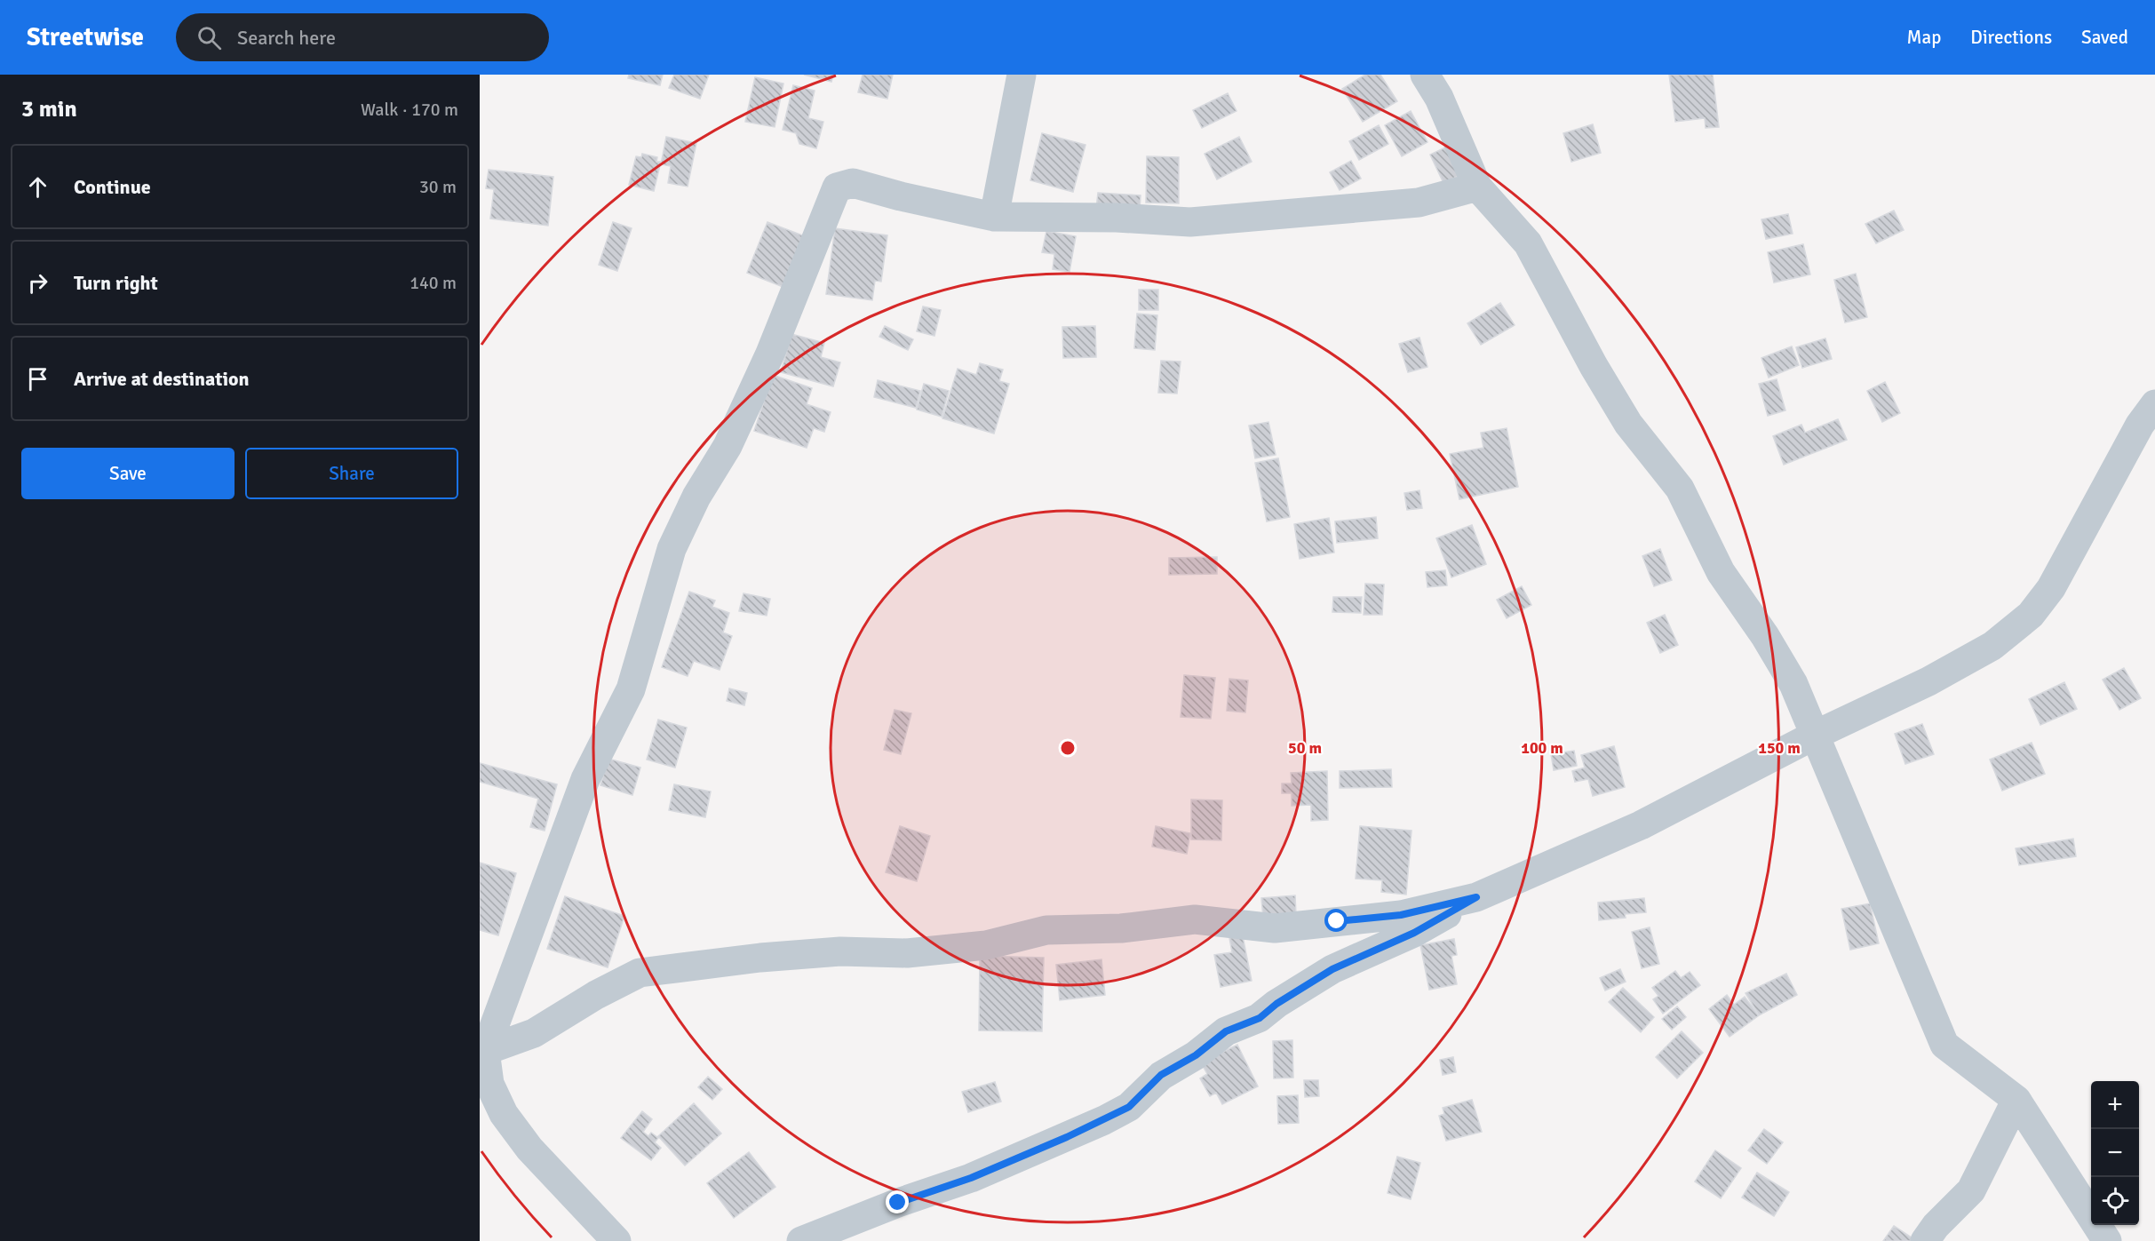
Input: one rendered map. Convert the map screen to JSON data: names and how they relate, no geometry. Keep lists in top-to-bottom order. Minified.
{"page":{"header":"Streetwise","search":"Search here","nav":["Map","Directions","Saved"],"heading":["3 min","Walk · 170 m"],"list":[["Continue","30 m"],["Turn right","140 m"],"Arrive at destination"],"buttons":["Save","Share"],"map_buttons":["+","−"]},"rings":["50 m","100 m","150 m"]}
